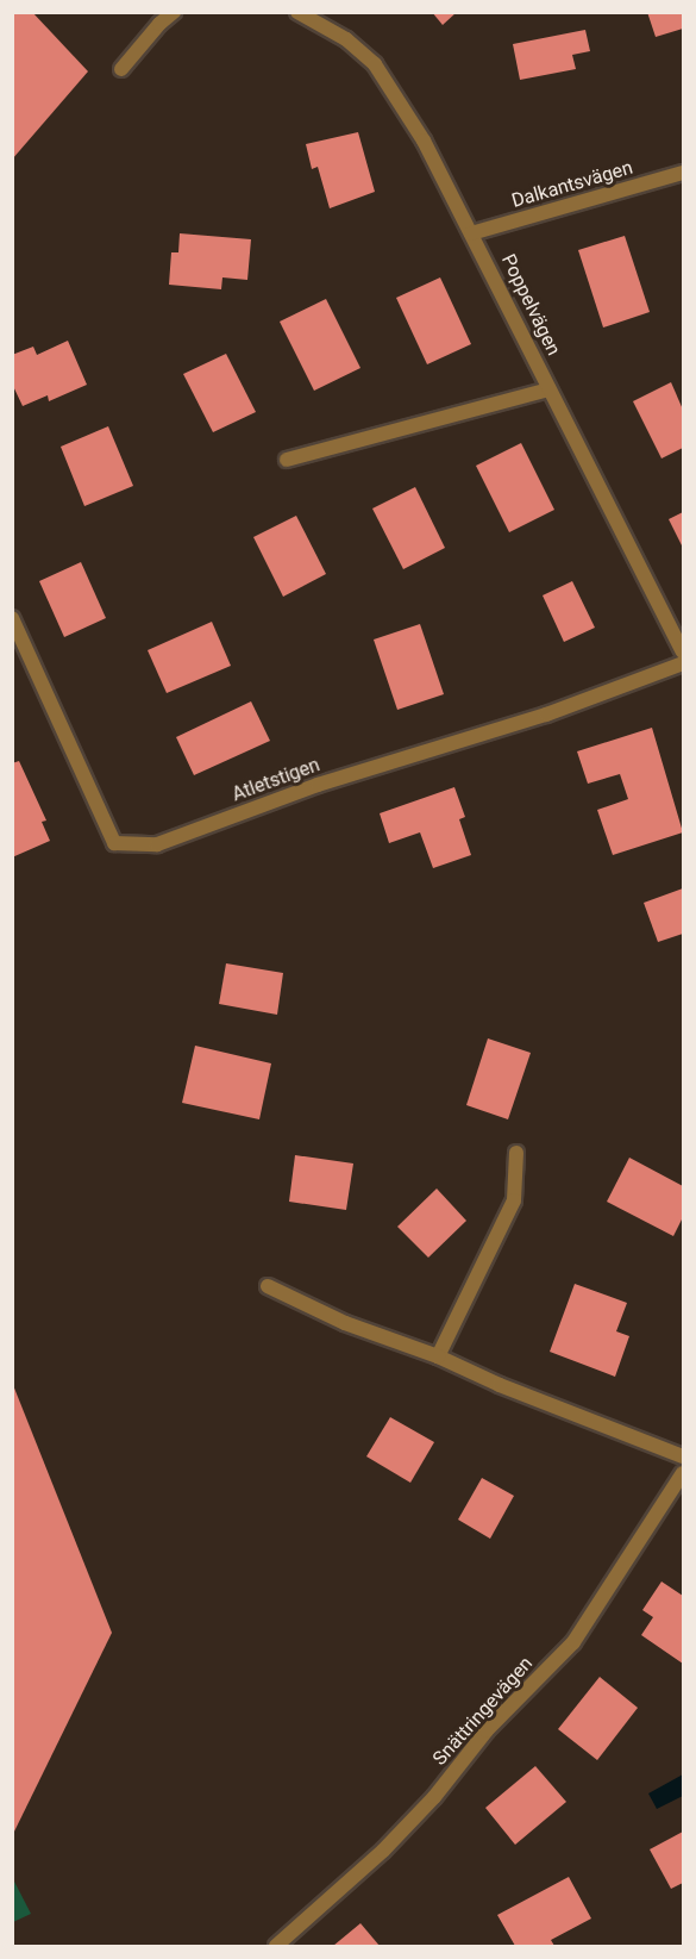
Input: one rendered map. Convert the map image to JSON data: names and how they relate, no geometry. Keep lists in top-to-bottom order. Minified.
{"streets":{"street":["Dalkantsvägen","Poppelvägen","Atletstigen","Snättringevägen"]},"crossings":[["Dalkantsvägen","Poppelvägen"]]}
